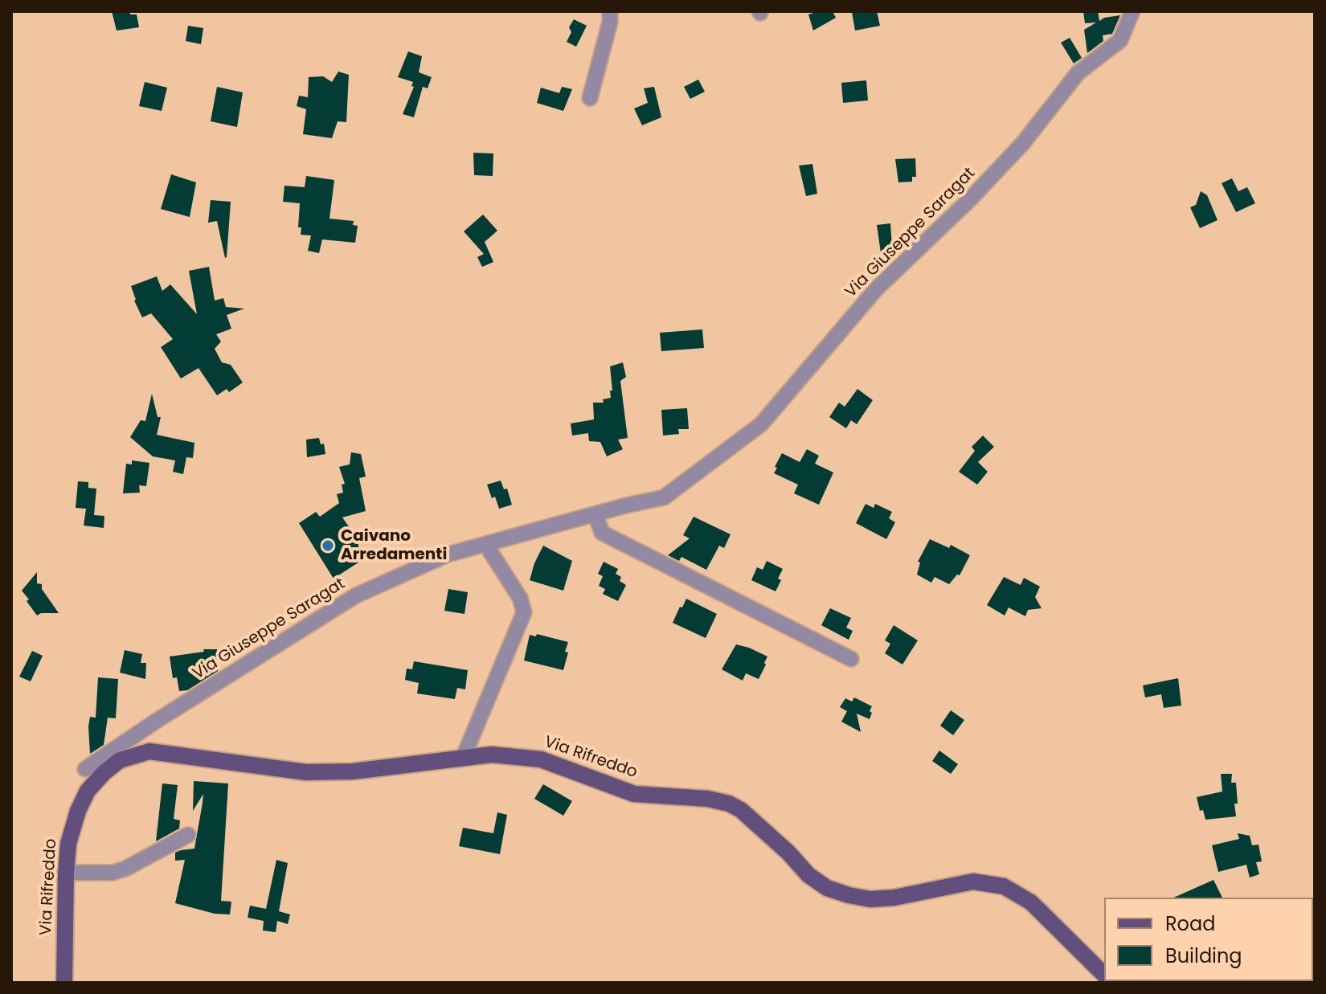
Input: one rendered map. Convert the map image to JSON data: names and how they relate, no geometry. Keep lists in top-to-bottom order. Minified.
{"streets":{"main road":["Via Rifreddo"],"street":["Via Giuseppe Saragat"]},"places":["Caivano Arredamenti"],"legend":["Road","Building"]}
